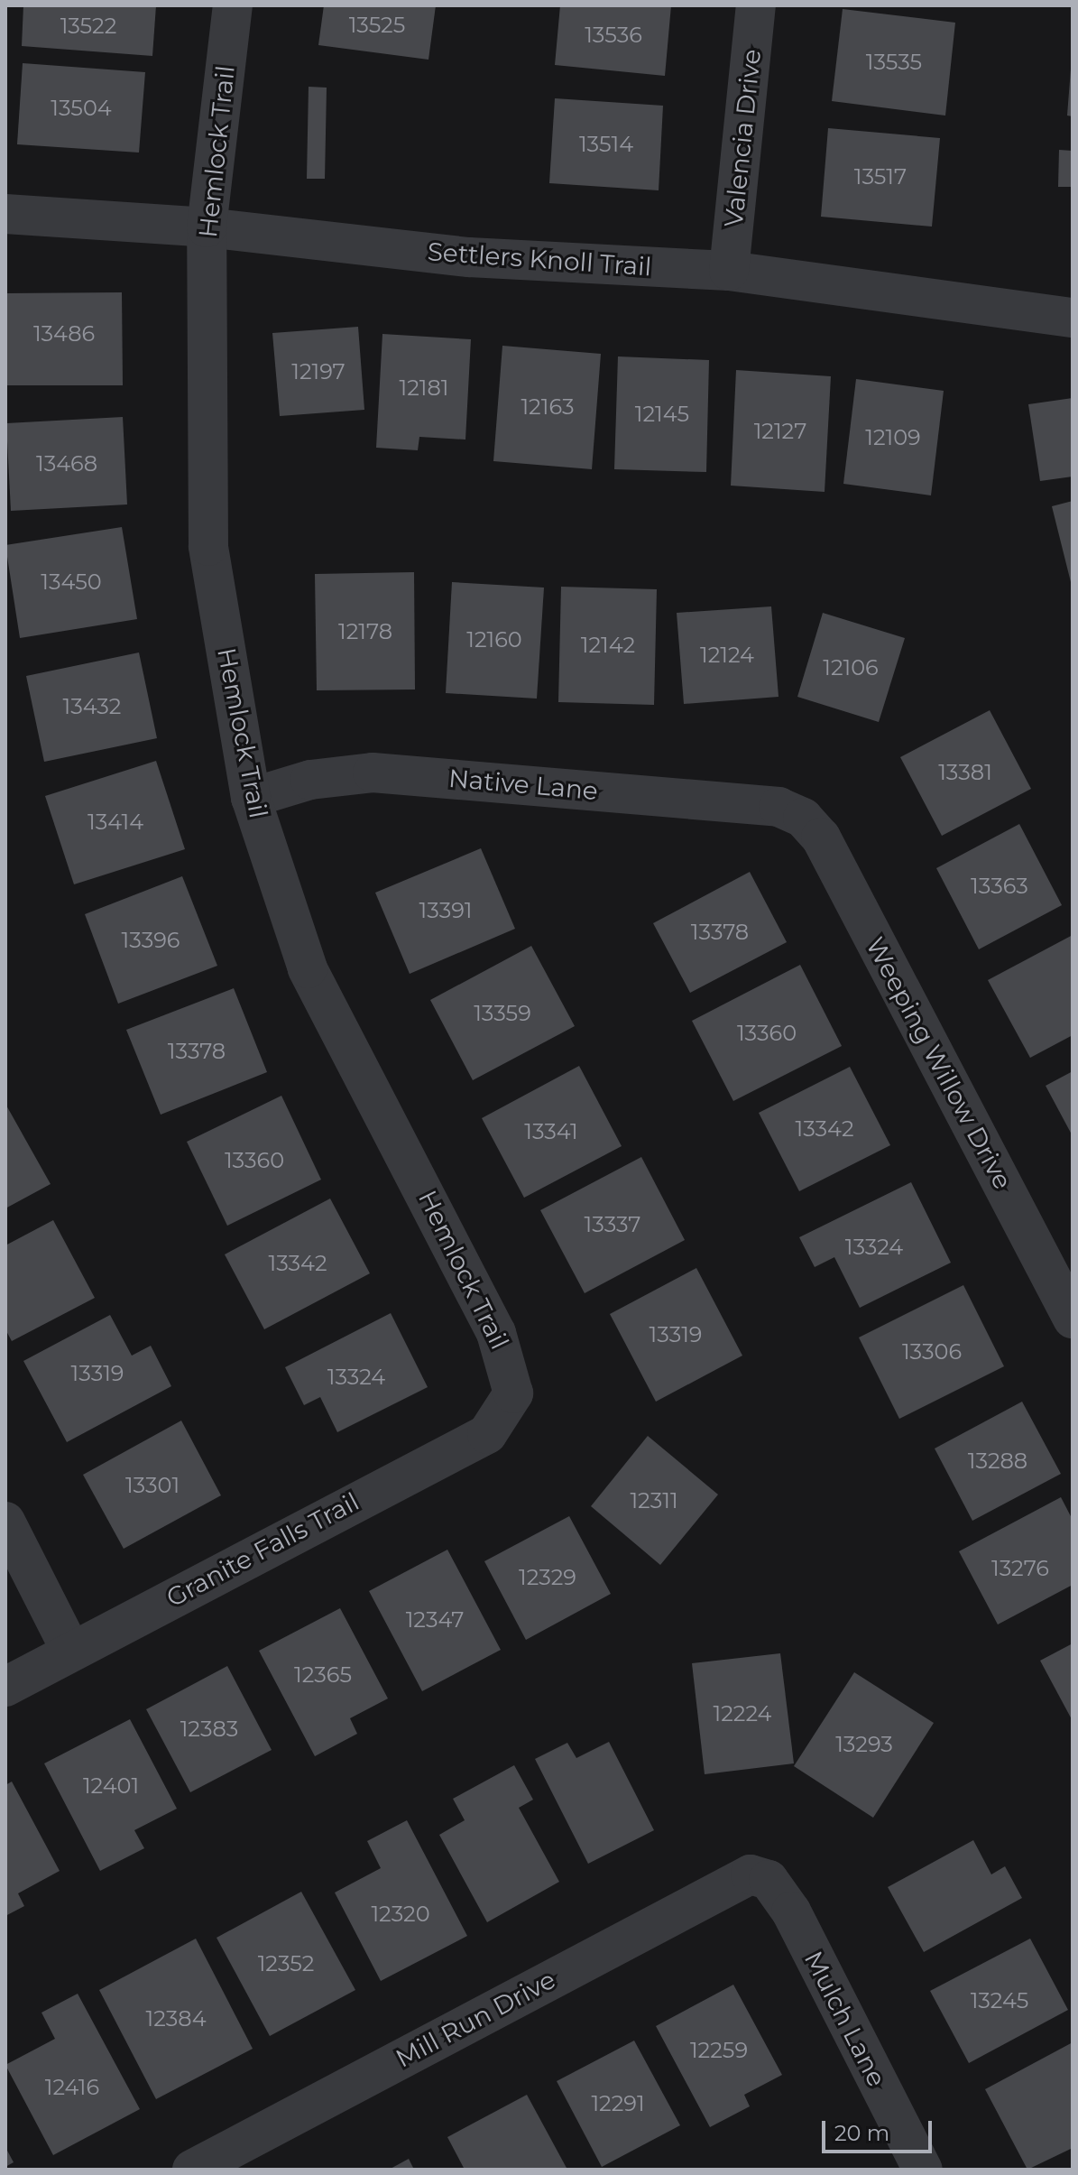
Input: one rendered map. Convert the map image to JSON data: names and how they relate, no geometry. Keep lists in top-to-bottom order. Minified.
{"streets":{"street":["Valencia Drive","Hemlock Trail","Settlers Knoll Trail","Native Lane","Weeping Willow Drive","Granite Falls Trail","Mill Run Drive","Mulch Lane"]},"crossings":[["Valencia Drive","Settlers Knoll Trail"],["Hemlock Trail","Settlers Knoll Trail"],["Hemlock Trail","Native Lane"],["Hemlock Trail","Granite Falls Trail"],["Native Lane","Weeping Willow Drive"],["Mill Run Drive","Mulch Lane"]],"house_numbers":["13525","13522","13536","13535","13504","13514","13517","13486","12197","12181","12163","12145","12127","12109","13468","13450","12178","12160","12142","12124","12106","13432","13381","13414","13363","13391","13378","13396","13359","13360","13378","13342","13341","13360","13337","13324","13342","13319","13306","13319","13324","13288","13301","12311","13276","12329","12347","12365","12224","12383","13293","12401","12320","12352","13245","12384","12259","12416","12291"],"scale_bar":"20 m"}
